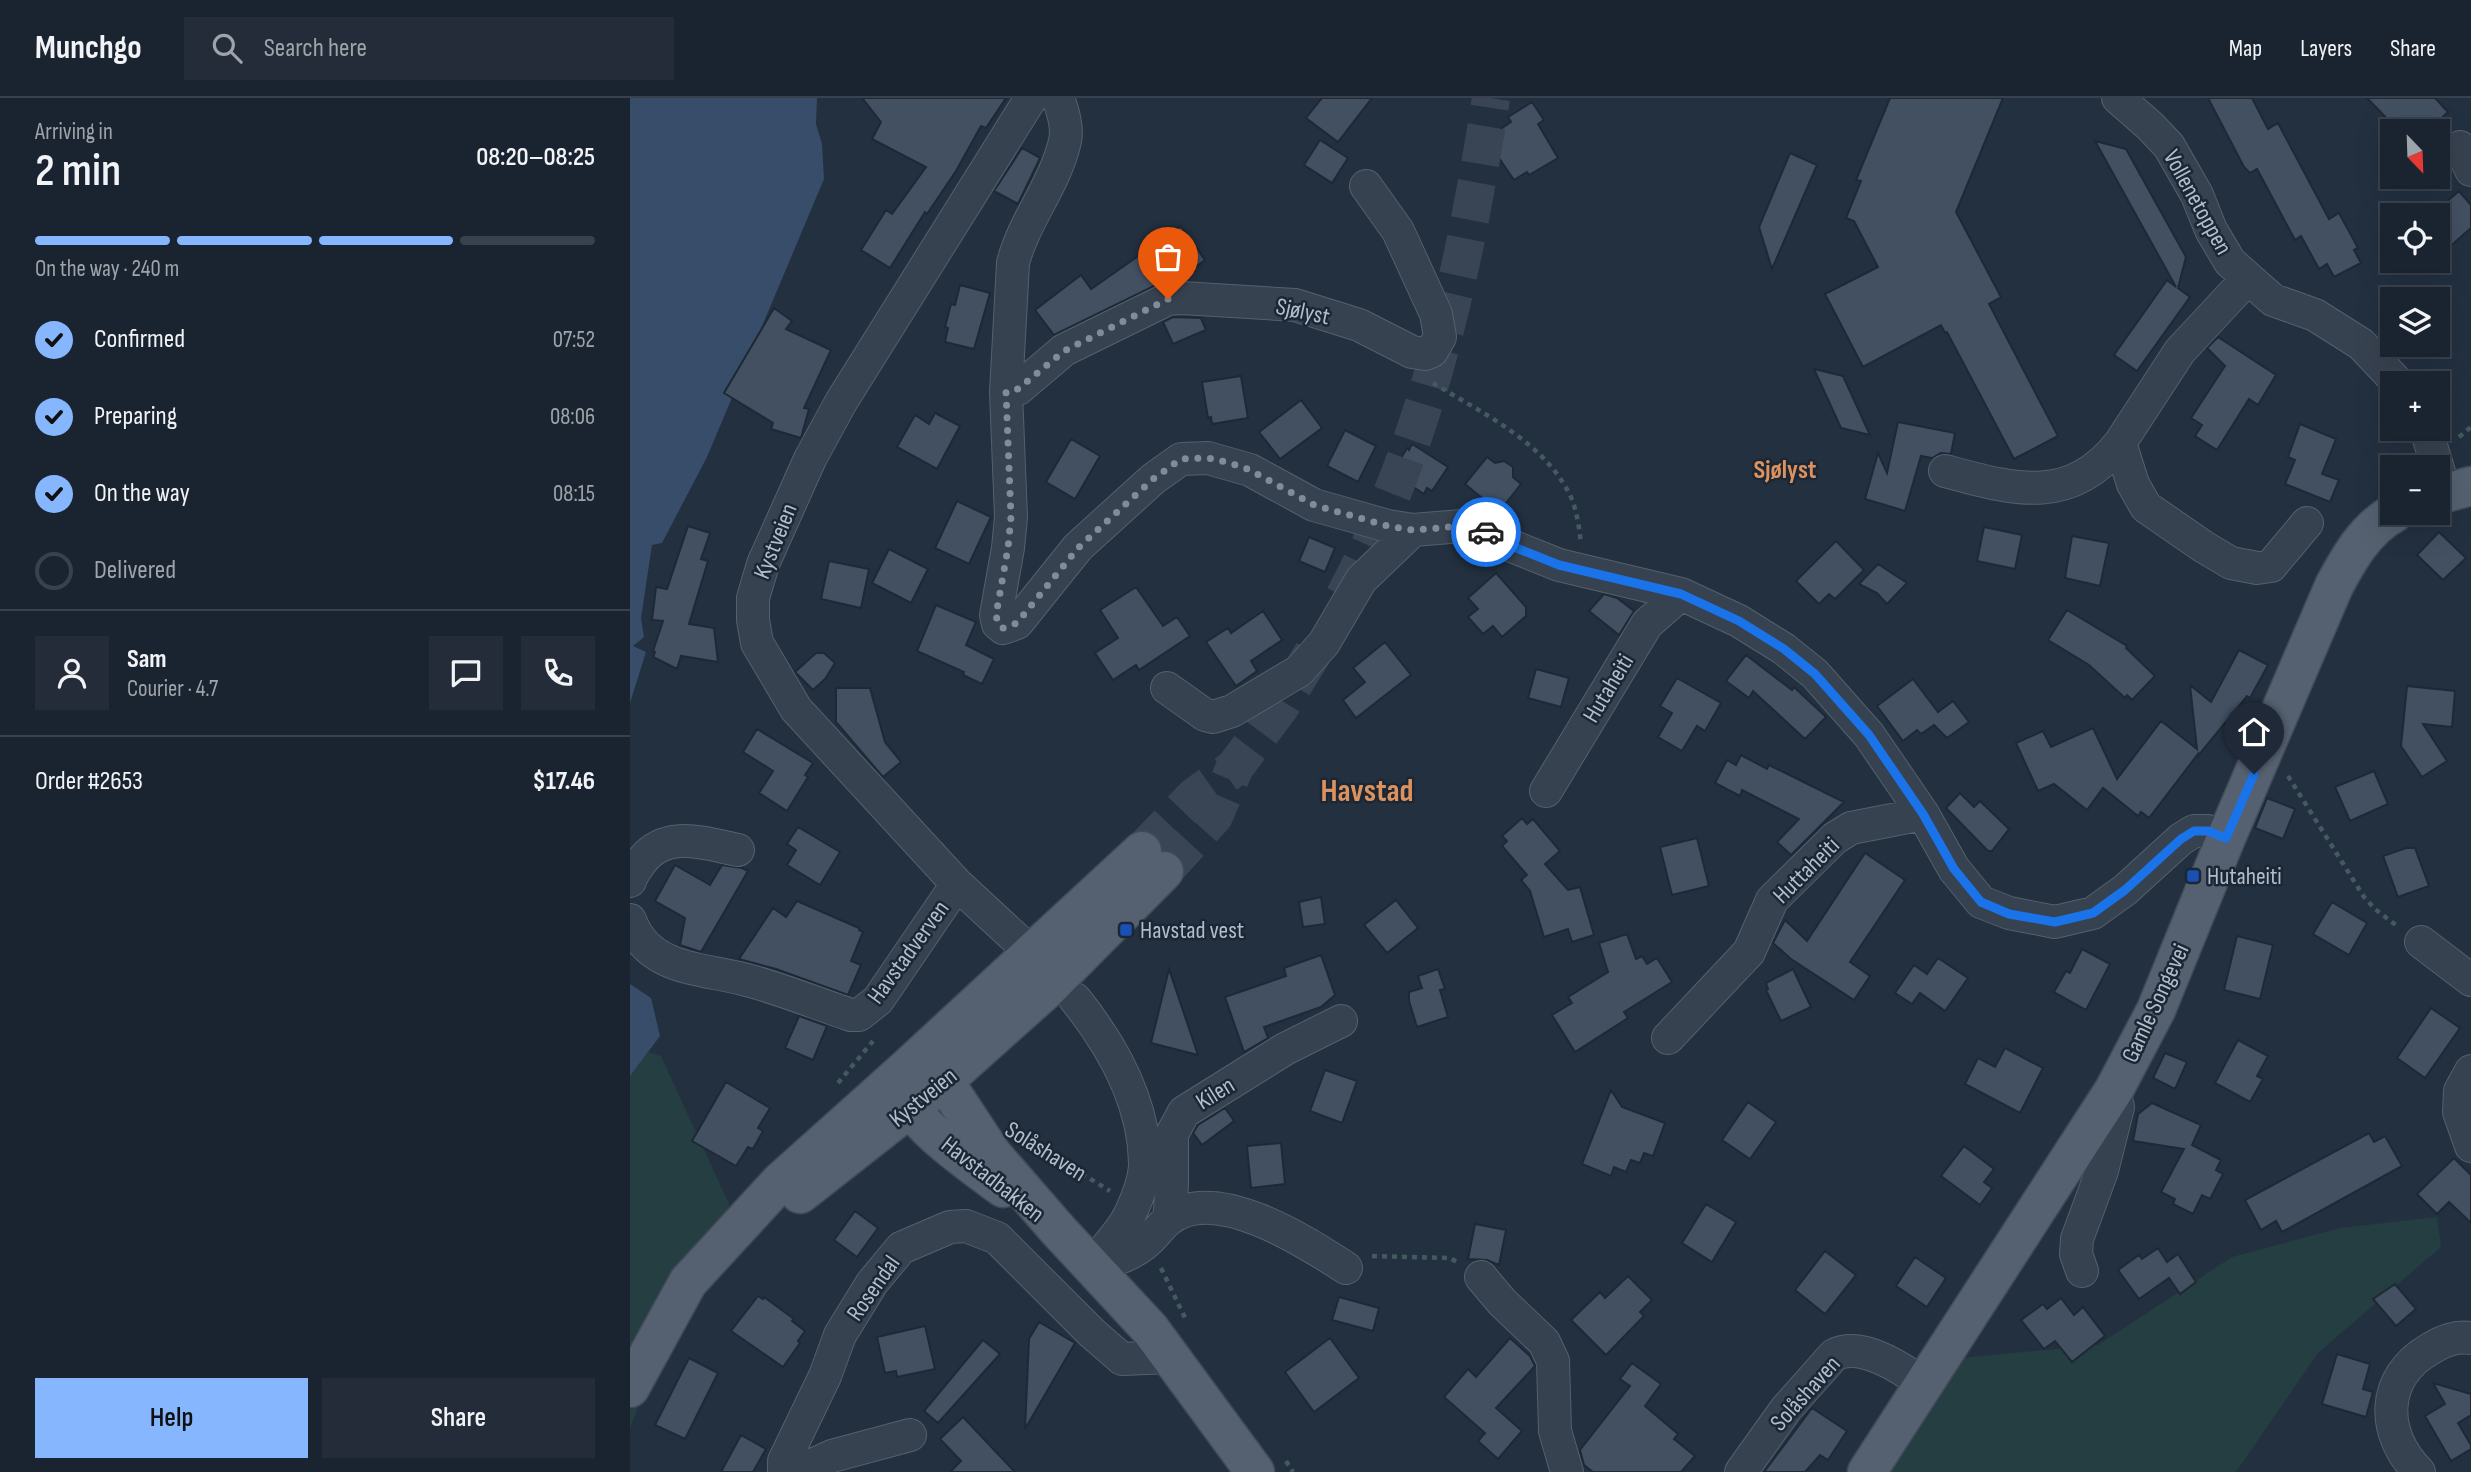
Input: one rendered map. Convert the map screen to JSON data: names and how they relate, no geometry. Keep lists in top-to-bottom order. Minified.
{"streets":{"main road":["Kystveien","Gamle Songevei","Havstadbakken"],"street":["Vollenetoppen","Sjølyst","Hutaheiti","Huttaheiti","Havstadverven","Kilen","Solåshaven","Rosendal"]},"crossings":[["Kystveien","Havstadverven"],["Kystveien","Havstadbakken"],["Gamle Songevei","Solåshaven"],["Havstadbakken","Rosendal"]],"districts":["Sjølyst","Havstad"],"places":{"transit":["Hutaheiti","Havstad vest"]},"north":"bottom right","page":{"header":"Munchgo","search":"Search here","nav":["Map","Layers","Share"],"heading":["2 min","Arriving in","08:20–08:25"],"panel":["Sam","Courier · 4.7","Order #2653","$17.46"],"map_buttons":["+","−"],"bar":"On the way · 240 m","list":[["Confirmed","07:52"],["Preparing","08:06"],["On the way","08:15"],"Delivered"],"buttons":["Help","Share"]}}
